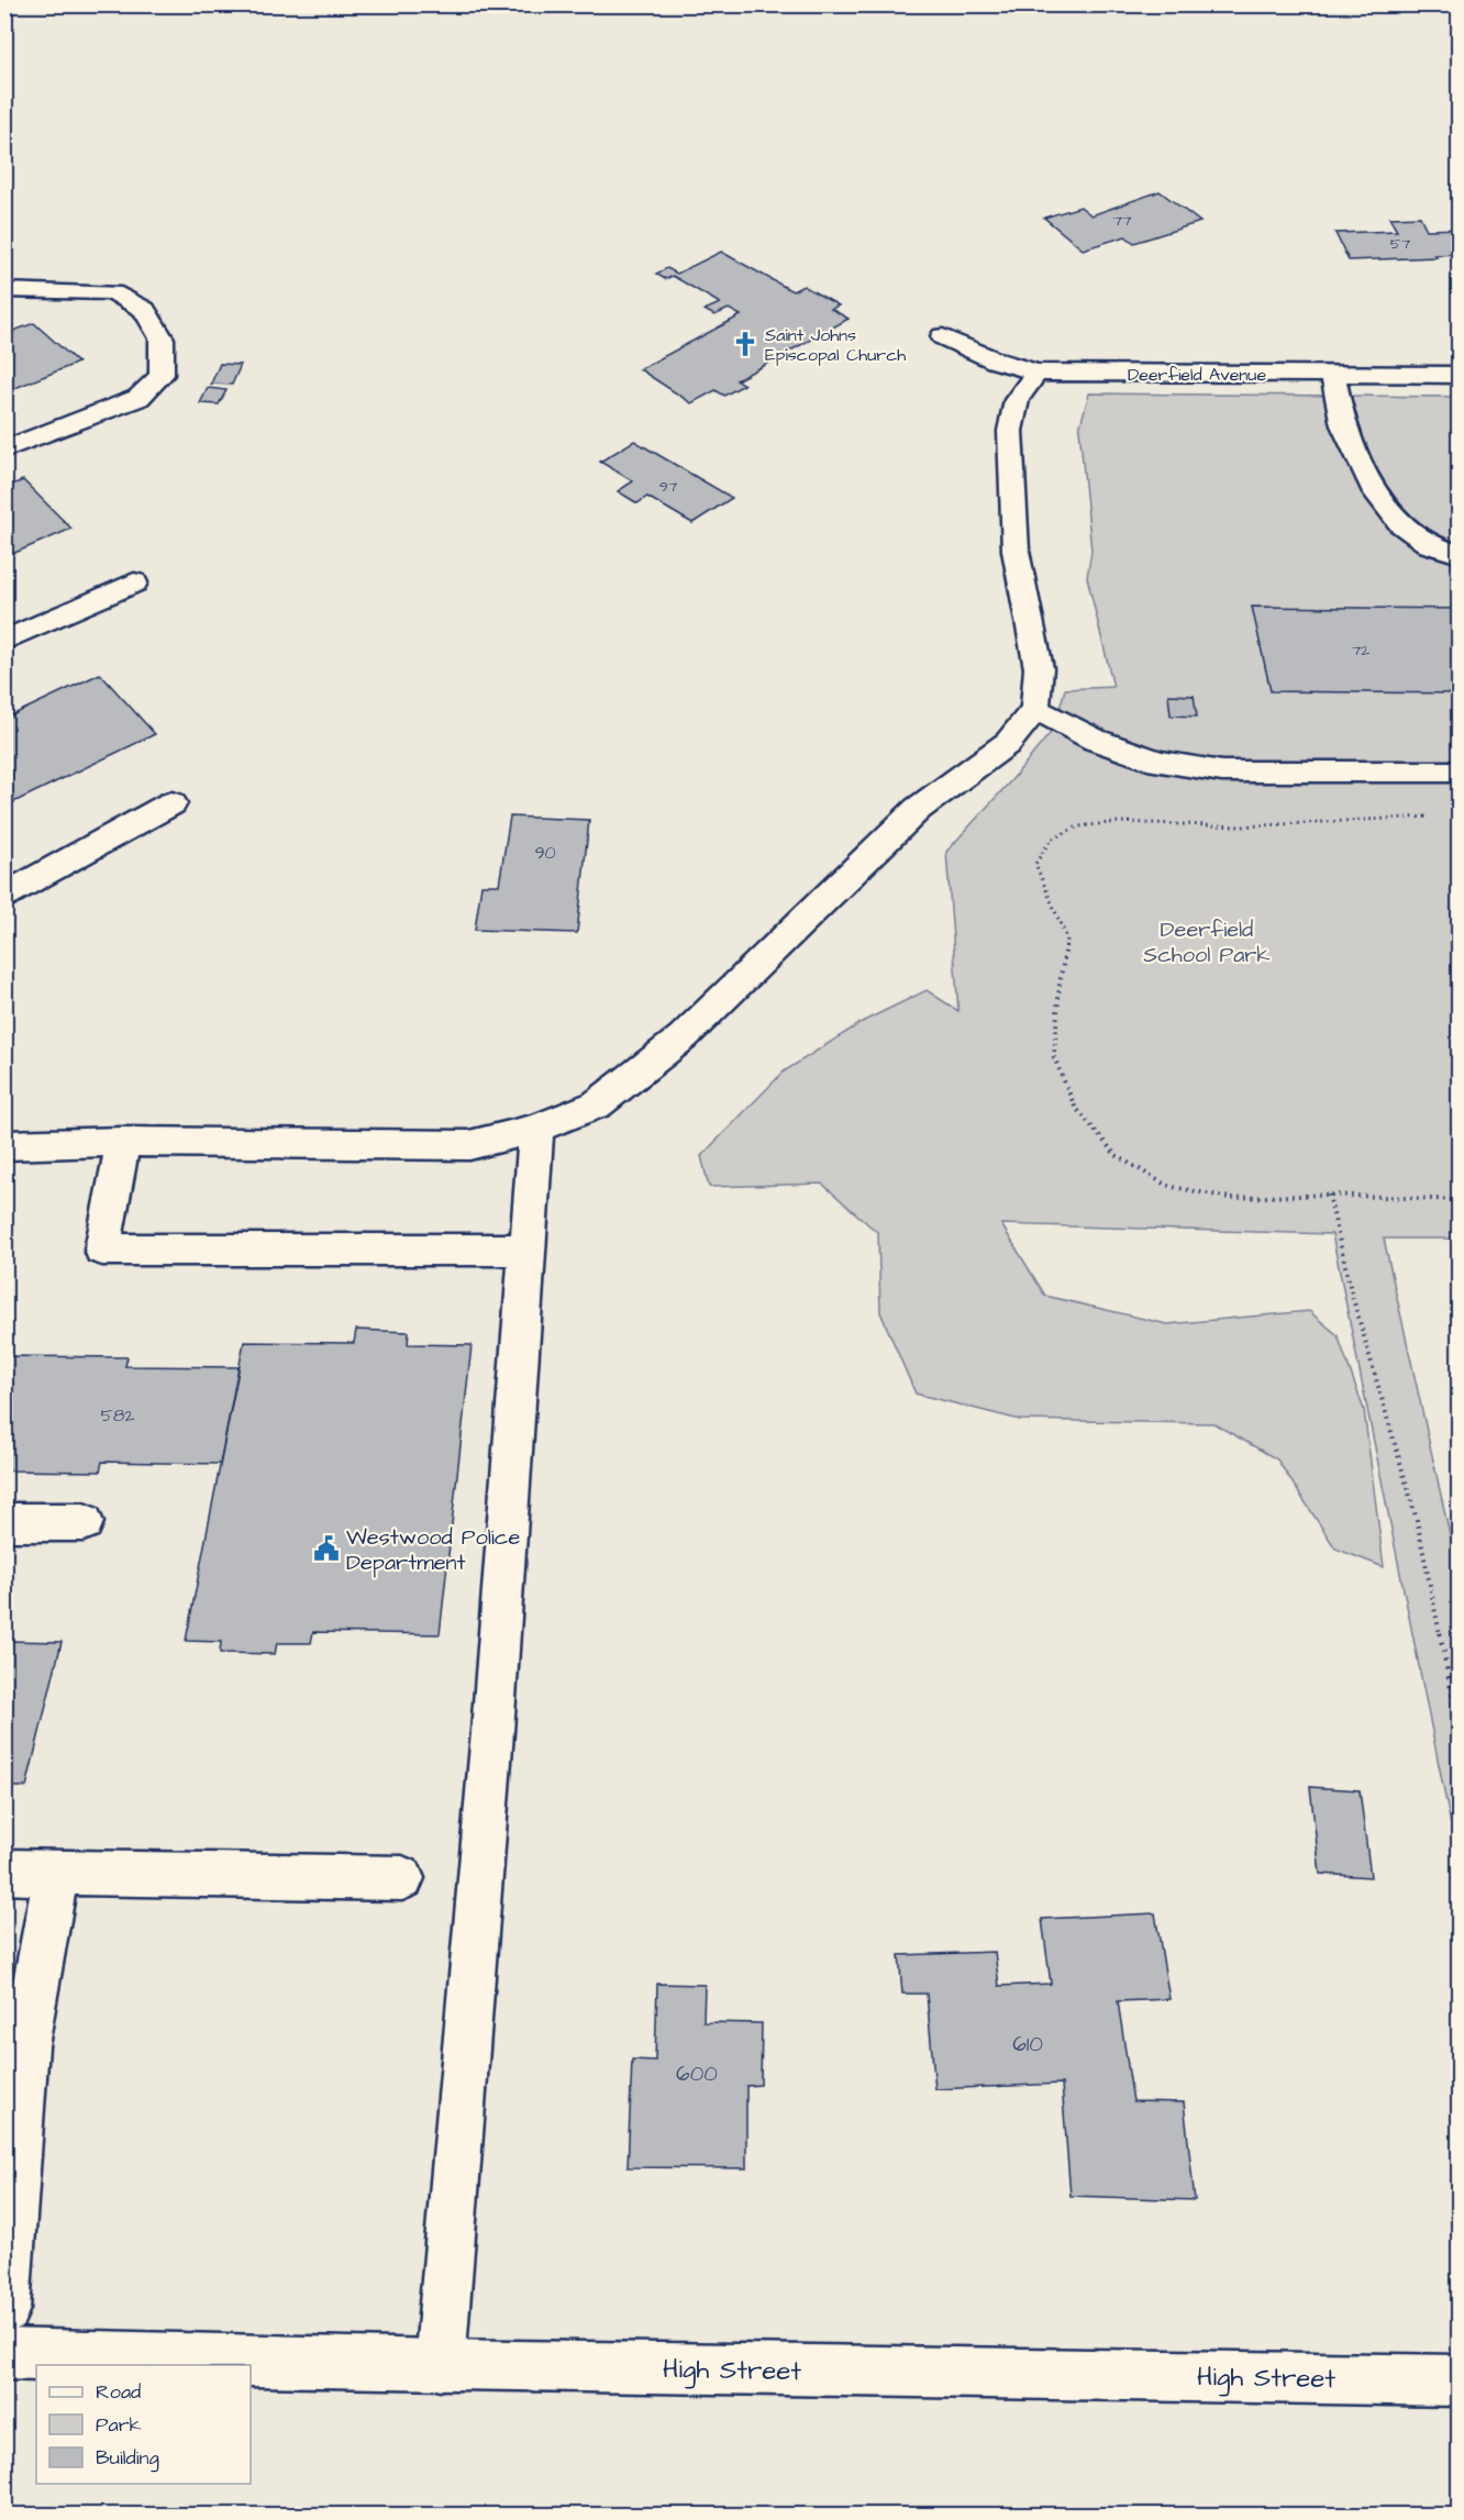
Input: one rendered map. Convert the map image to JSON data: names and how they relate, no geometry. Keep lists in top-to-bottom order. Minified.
{"streets":{"main road":["Deerfield Avenue","High Street"]},"parks":["Deerfield School Park"],"places":{"church":["Saint Johns Episcopal Church"],"public building":["Westwood Police Department"]},"house_numbers":["77","57","97","72","90","582","610","600"],"legend":["Road","Park","Building"]}
